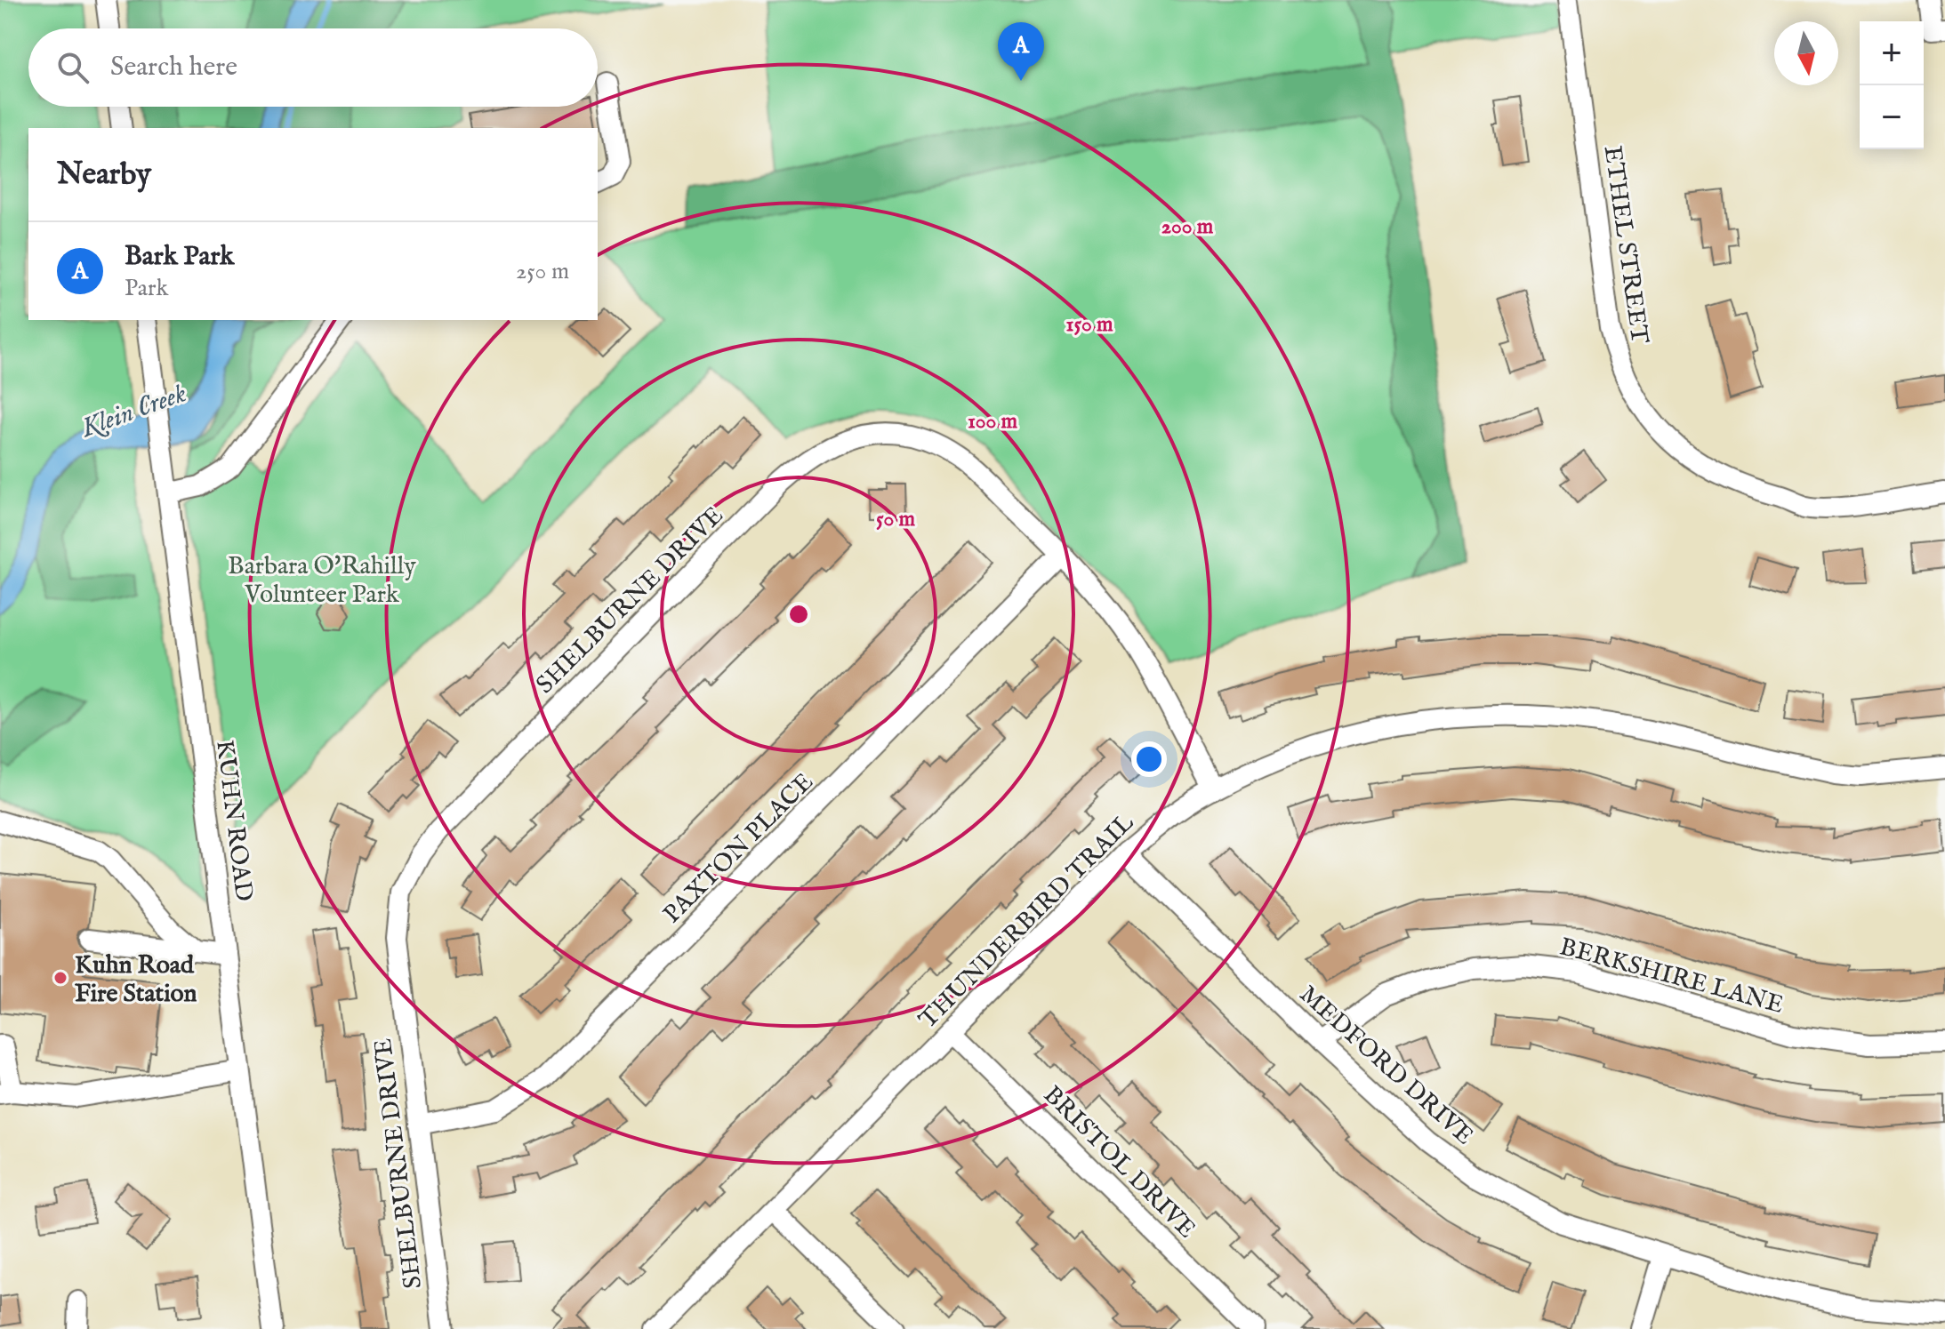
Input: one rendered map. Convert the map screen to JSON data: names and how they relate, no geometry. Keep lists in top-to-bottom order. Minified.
{"streets":{"street":["ETHEL STREET","SHELBURNE DRIVE","KUHN ROAD","PAXTON PLACE","THUNDERBIRD TRAIL","BERKSHIRE LANE","MEDFORD DRIVE","BRISTOL DRIVE"]},"crossings":[["SHELBURNE DRIVE","PAXTON PLACE"],["SHELBURNE DRIVE","THUNDERBIRD TRAIL"],["THUNDERBIRD TRAIL","MEDFORD DRIVE"],["THUNDERBIRD TRAIL","BRISTOL DRIVE"],["BERKSHIRE LANE","MEDFORD DRIVE"]],"water":["Klein Creek"],"parks":["Barbara O'Rahilly Volunteer Park"],"places":["Kuhn Road Fire Station"],"north":"bottom","page":{"map_buttons":["+","−"],"pins":"A","search":"Search here","heading":"Nearby","list":[{"mark":"A","name":"Bark Park","note":"Park","value":"250 m"}]},"rings":["200 m","150 m","100 m","50 m"]}
